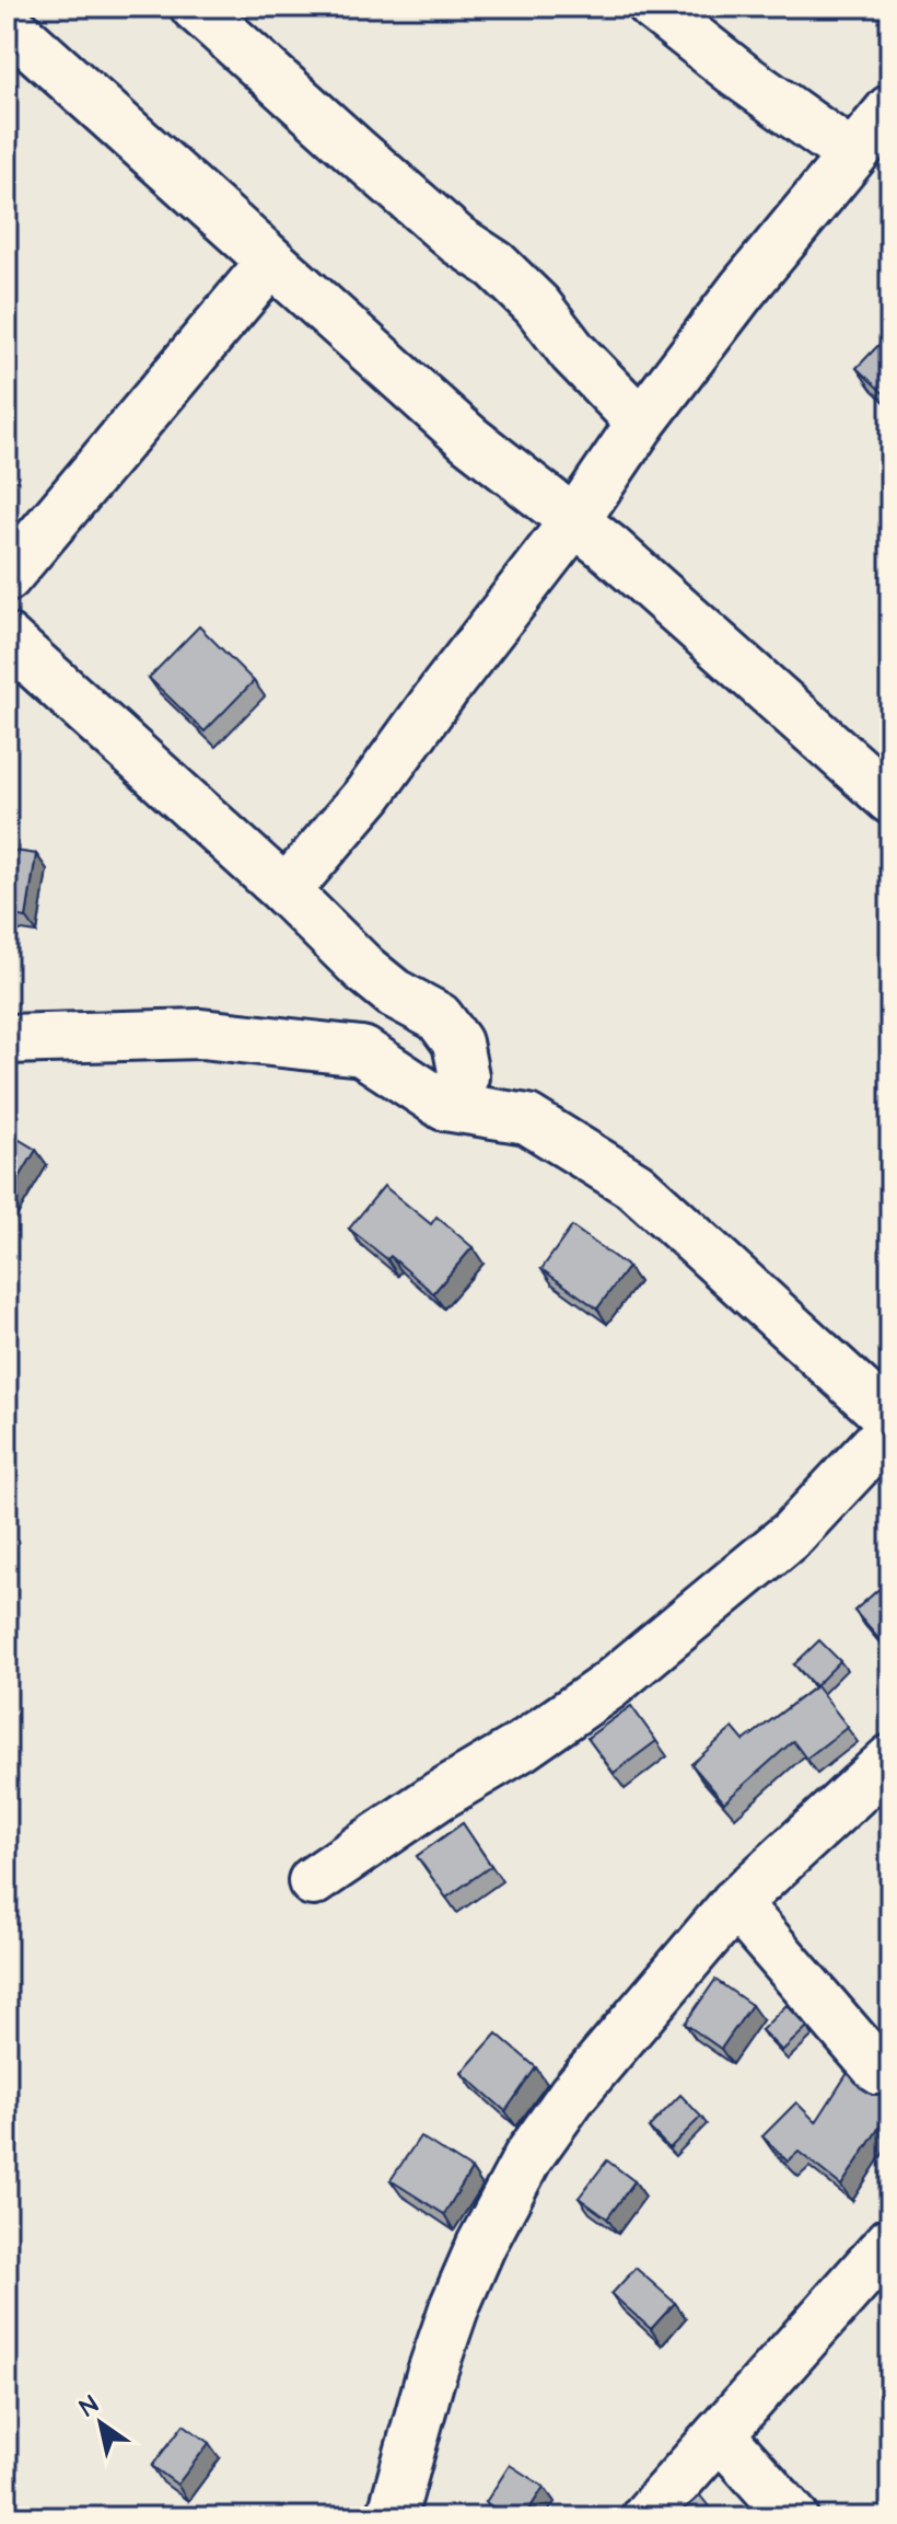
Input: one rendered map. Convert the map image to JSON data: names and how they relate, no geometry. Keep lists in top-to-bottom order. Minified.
{"north":"top left"}
